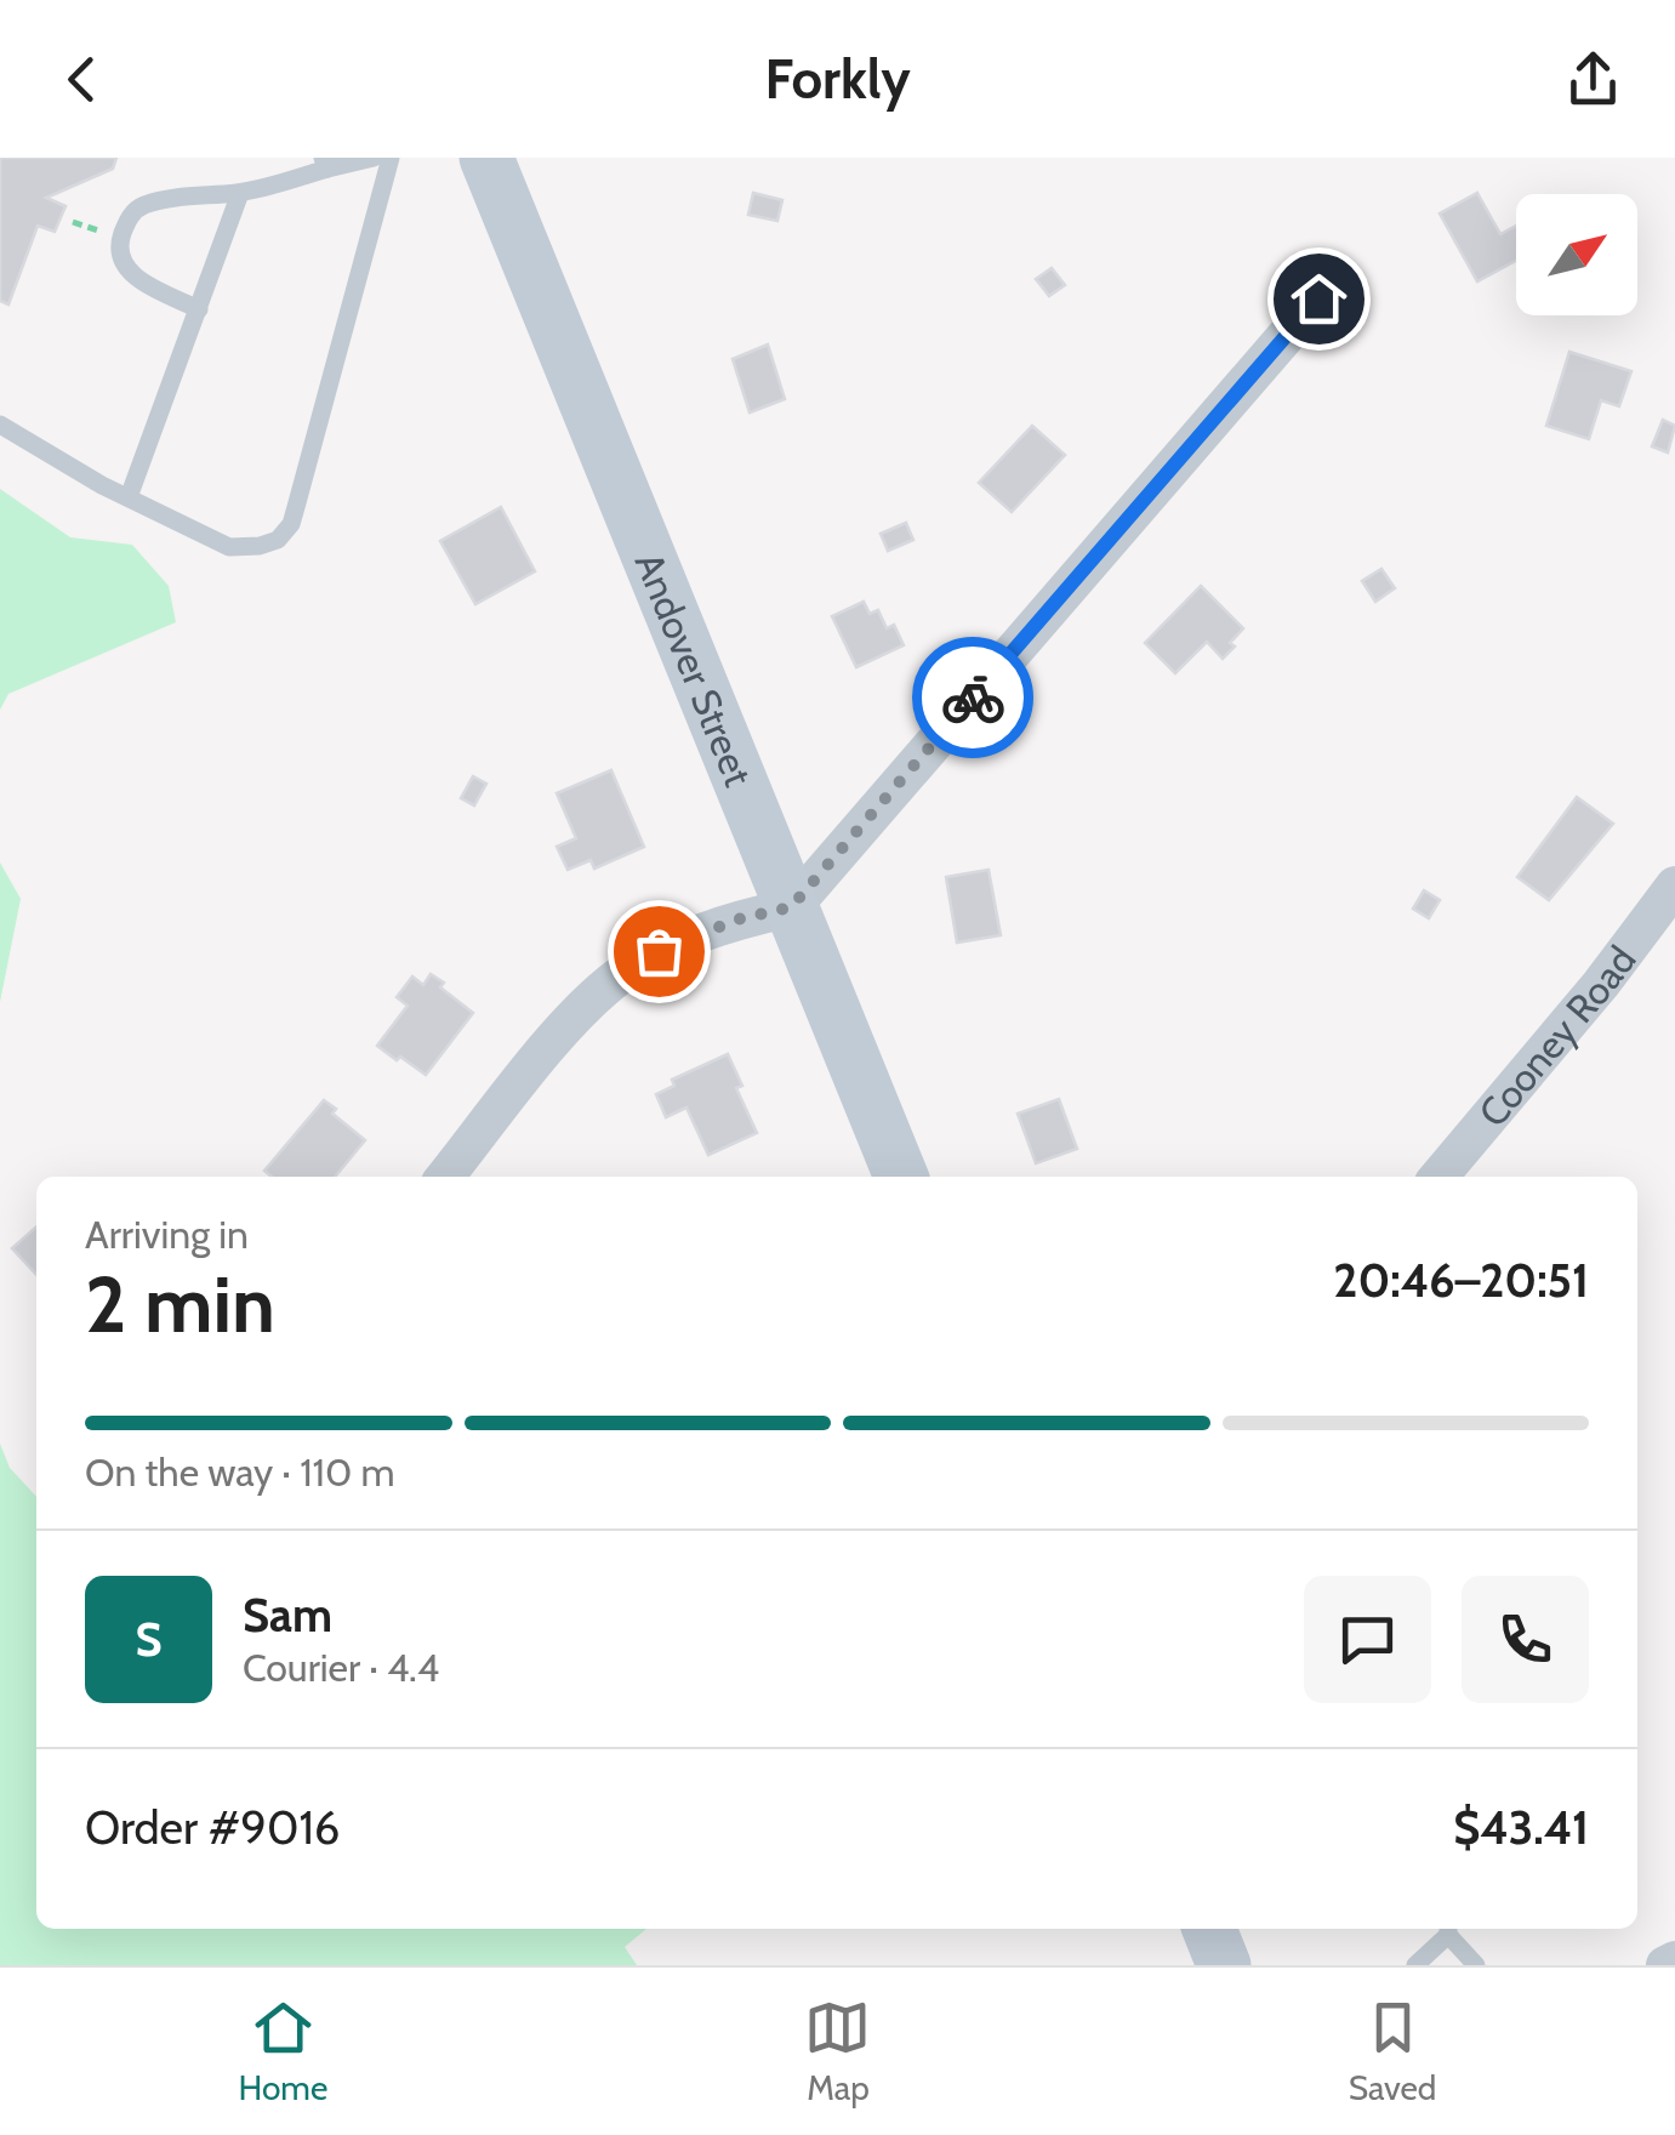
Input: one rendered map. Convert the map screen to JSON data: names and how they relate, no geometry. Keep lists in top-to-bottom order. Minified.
{"streets":{"main road":["Andover Street"],"street":["Cooney Road"]},"north":"top right","page":{"header":"Forkly","heading":["2 min","Arriving in","20:46–20:51"],"panel":["Sam","Courier · 4.4","Order #9016","$43.41"],"bar":"On the way · 110 m","round":"S","tabs":["Home","Map","Saved"]}}
